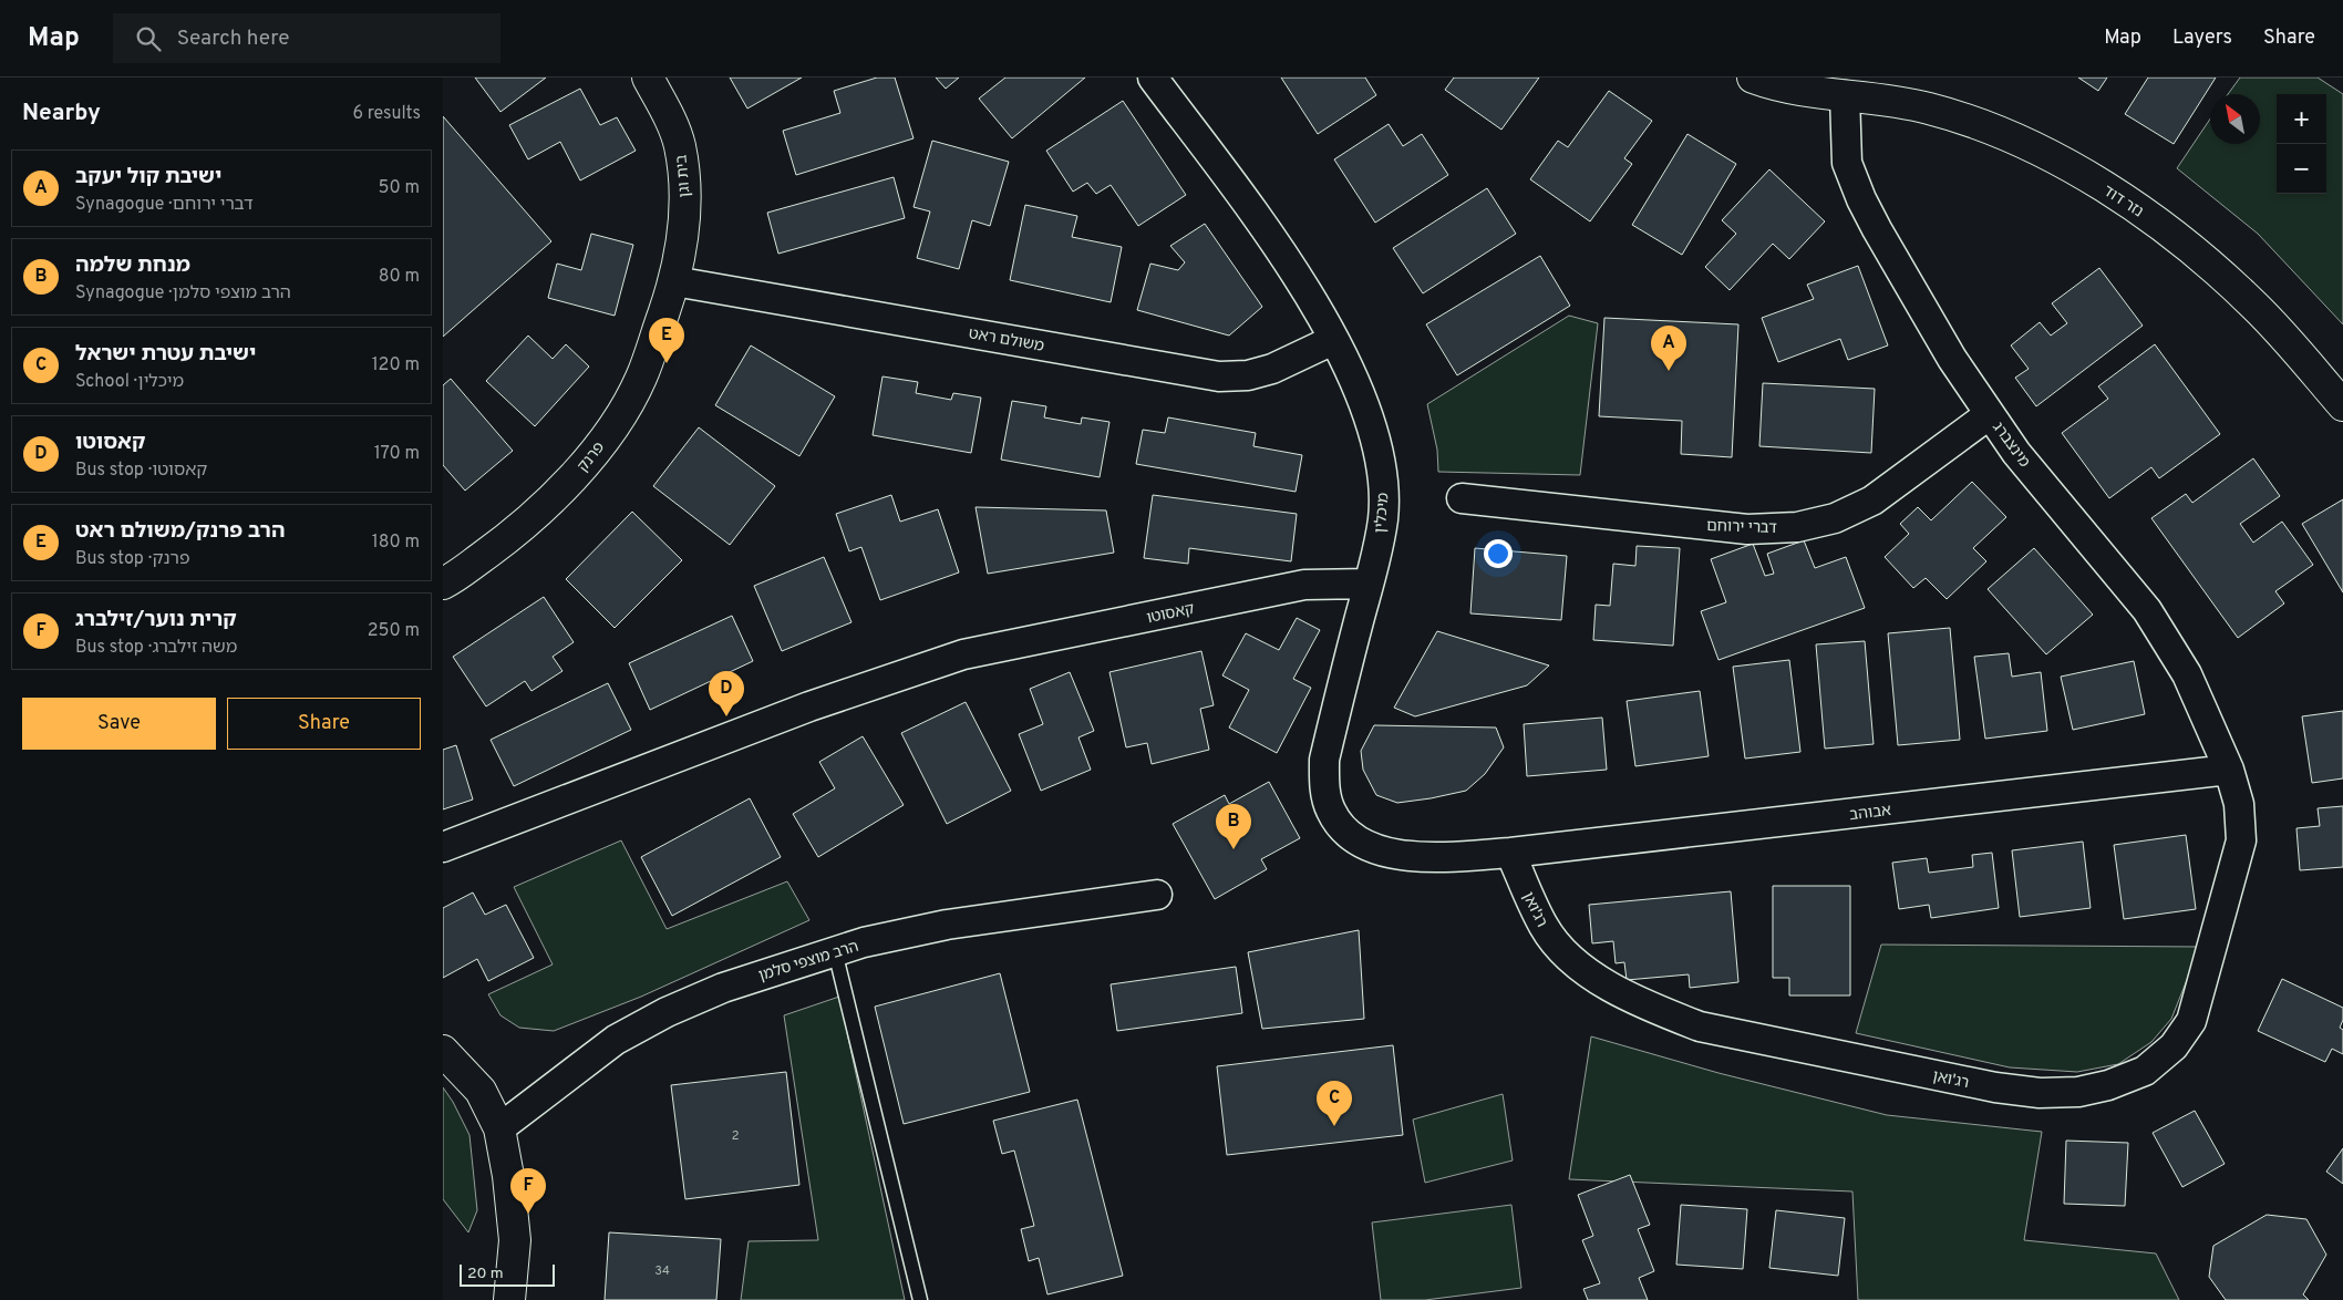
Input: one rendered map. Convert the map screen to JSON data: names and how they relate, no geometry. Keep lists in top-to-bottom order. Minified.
{"streets":{"street":["בית וגן","נזר דוד","משולם ראט","מינצברג","פרנק","מיכלין","דברי ירוחם","קאסוטו","אבוהב","רג'ואן","הרב מוצפי סלמן"]},"crossings":[["בית וגן","משולם ראט"],["בית וגן","פרנק"],["נזר דוד","מינצברג"],["משולם ראט","פרנק"],["משולם ראט","מיכלין"],["מינצברג","דברי ירוחם"],["מינצברג","אבוהב"],["מינצברג","רג'ואן"],["מיכלין","קאסוטו"],["מיכלין","אבוהב"],["מיכלין","רג'ואן"],["אבוהב","רג'ואן"]],"house_numbers":["2","34"],"scale_bar":"20 m","north":"top left","page":{"header":"Map","search":"Search here","nav":["Map","Layers","Share"],"heading":["Nearby","6 results"],"map_buttons":["+","−"],"list":[{"mark":"A","name":"ישיבת קול יעקב","note":"Synagogue · דברי ירוחם","value":"50 m"},{"mark":"B","name":"מנחת שלמה","note":"Synagogue · הרב מוצפי סלמן","value":"80 m"},{"mark":"C","name":"ישיבת עטרת ישראל","note":"School · מיכלין","value":"120 m"},{"mark":"D","name":"קאסוטו","note":"Bus stop · קאסוטו","value":"170 m"},{"mark":"E","name":"הרב פרנק/משולם ראט","note":"Bus stop · פרנק","value":"180 m"},{"mark":"F","name":"קרית נוער/זילברג","note":"Bus stop · משה זילברג","value":"250 m"}],"pins":["E","A","D","B","C","F"],"buttons":["Save","Share"],"scale":"20 m"}}
